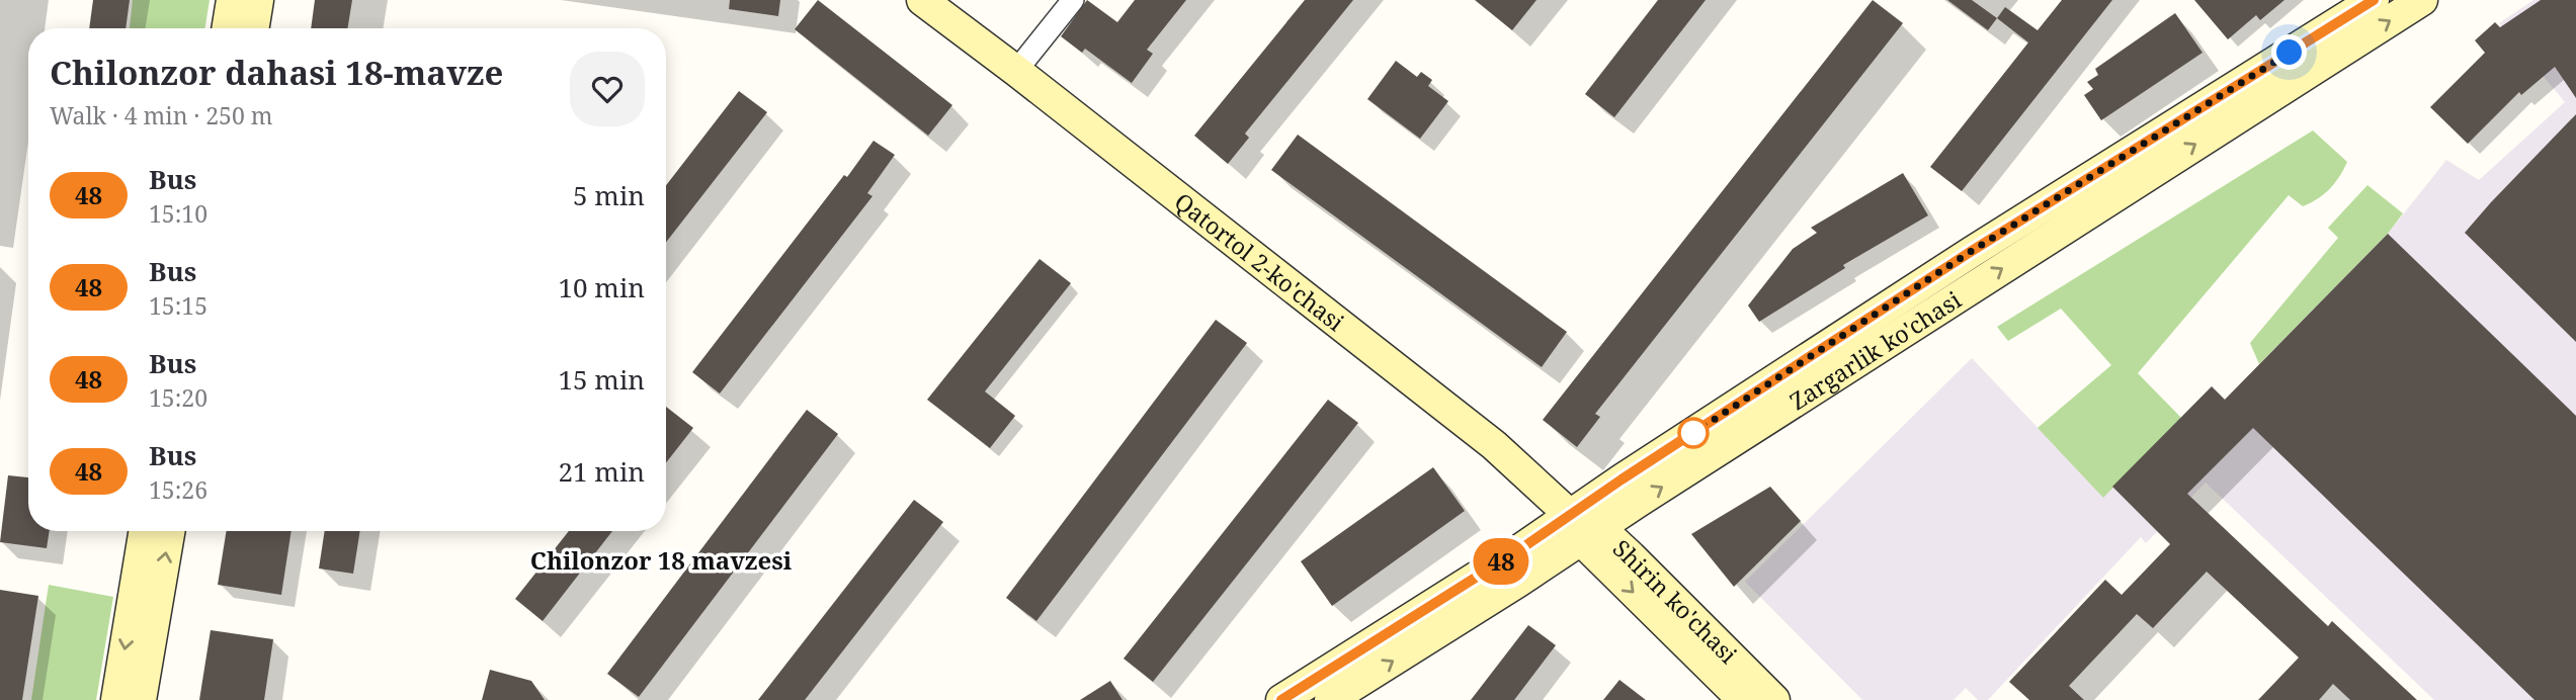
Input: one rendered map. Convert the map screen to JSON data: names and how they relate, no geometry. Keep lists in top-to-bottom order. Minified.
{"streets":{"main road":["Qatortol 2-ko'chasi","Zargarlik ko'chasi","Shirin ko'chasi"]},"crossings":[["Qatortol 2-ko'chasi","Zargarlik ko'chasi"],["Qatortol 2-ko'chasi","Shirin ko'chasi"],["Zargarlik ko'chasi","Shirin ko'chasi"]],"districts":["Chilonzor 18 mavzesi"],"lines":["bus line 48"],"page":{"on_map":"48","heading":["Chilonzor dahasi 18-mavze","Walk · 4 min · 250 m"],"list":[{"mark":"48","name":"Bus","note":"15:10","value":"5 min"},{"mark":"48","name":"Bus","note":"15:15","value":"10 min"},{"mark":"48","name":"Bus","note":"15:20","value":"15 min"},{"mark":"48","name":"Bus","note":"15:26","value":"21 min"}]}}
